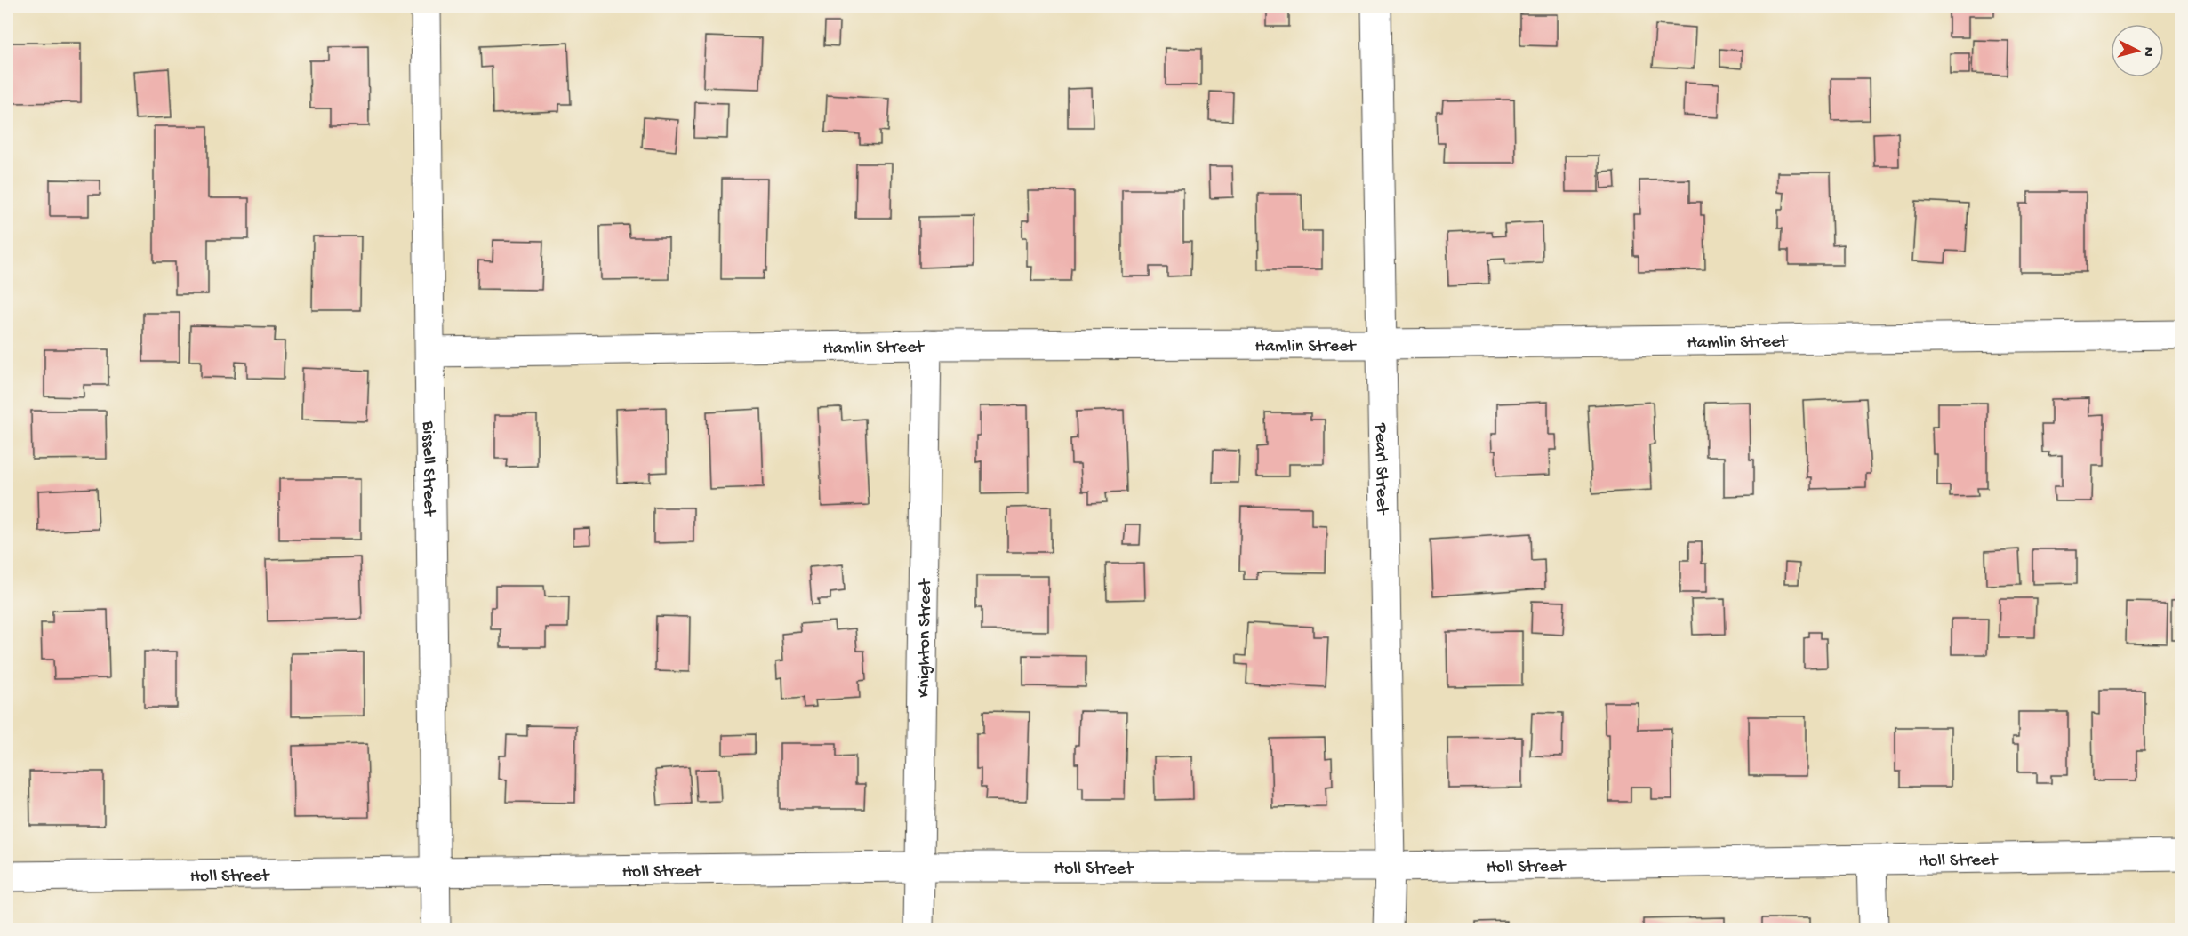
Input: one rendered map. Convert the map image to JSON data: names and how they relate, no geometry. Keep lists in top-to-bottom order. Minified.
{"streets":{"street":["Hamlin Street","Bissell Street","Pearl Street","Knighton Street","Holl Street"]},"crossings":[["Hamlin Street","Bissell Street"],["Hamlin Street","Pearl Street"],["Hamlin Street","Knighton Street"],["Bissell Street","Holl Street"],["Pearl Street","Holl Street"],["Knighton Street","Holl Street"]],"north":"right"}
